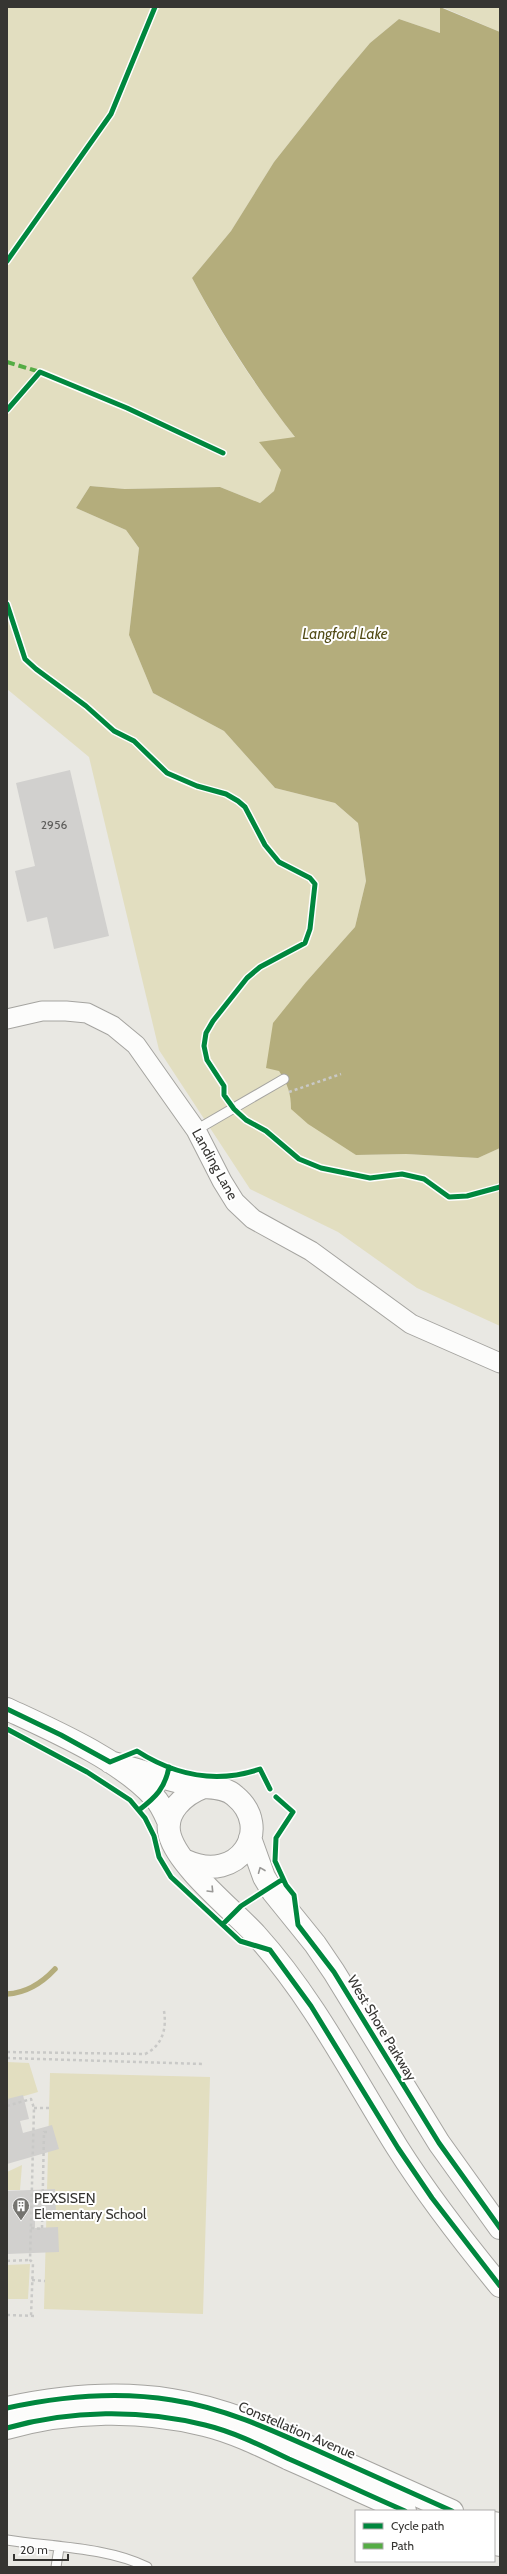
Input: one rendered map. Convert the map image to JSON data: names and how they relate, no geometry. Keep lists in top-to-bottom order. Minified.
{"streets":{"main road":["West Shore Parkway","Constellation Avenue"],"street":["Landing Lane"]},"water":["Langford Lake"],"places":{"building":["PEXSISEṈ Elementary School"]},"house_numbers":["2956"],"legend":["Cycle path","Path"],"scale_bar":"20 m"}
